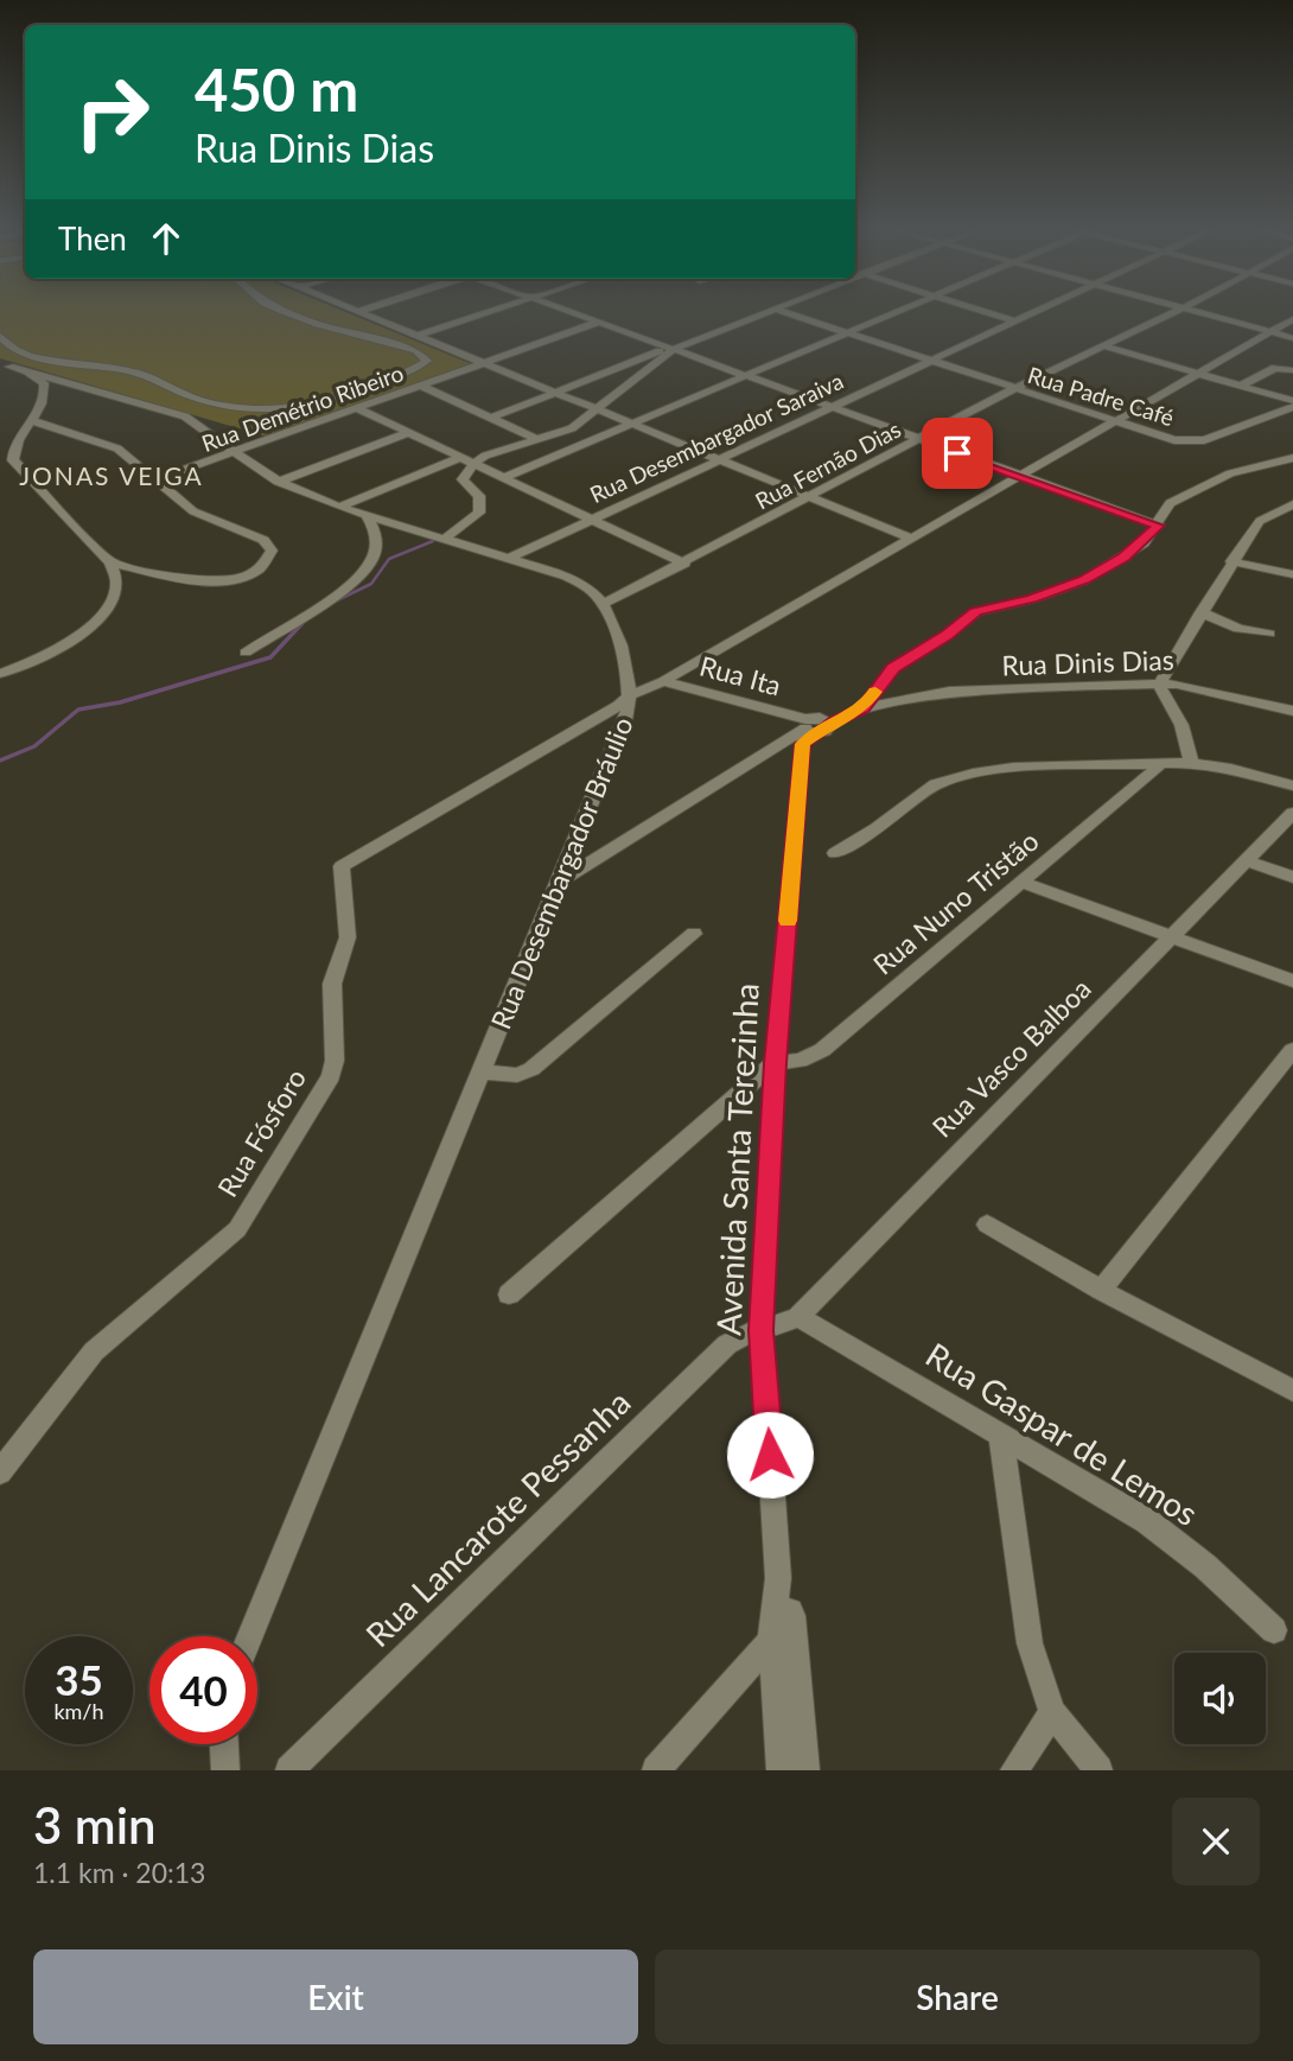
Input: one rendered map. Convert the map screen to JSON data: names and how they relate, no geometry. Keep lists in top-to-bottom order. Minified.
{"streets":{"street":["Rua Padre Café","Rua Demétrio Ribeiro","Rua Desembargador Saraiva","Rua Fernão Dias","Rua Dinis Dias","Rua Ita","Rua Desembargador Bráulio","Rua Nuno Tristão","Rua Vasco Balboa","Rua Fósforo","Avenida Santa Terezinha","Rua Gaspar de Lemos","Rua Lancarote Pessanha"]},"crossings":[["Rua Padre Café","Rua Desembargador Saraiva"],["Rua Padre Café","Rua Fernão Dias"],["Rua Padre Café","Rua Desembargador Bráulio"],["Rua Dinis Dias","Rua Ita"],["Rua Dinis Dias","Rua Desembargador Bráulio"],["Rua Dinis Dias","Avenida Santa Terezinha"],["Rua Ita","Rua Desembargador Bráulio"],["Rua Ita","Avenida Santa Terezinha"],["Rua Desembargador Bráulio","Rua Fósforo"],["Rua Nuno Tristão","Avenida Santa Terezinha"],["Rua Vasco Balboa","Avenida Santa Terezinha"],["Rua Vasco Balboa","Rua Gaspar de Lemos"],["Rua Vasco Balboa","Rua Lancarote Pessanha"],["Avenida Santa Terezinha","Rua Lancarote Pessanha"]],"districts":["JONAS VEIGA"],"page":{"turn":["450 m","Rua Dinis Dias"],"then":"Then","speed":"35 km/h","limit":"40","heading":["3 min","1.1 km · 20:13"],"buttons":["Exit","Share"]}}
